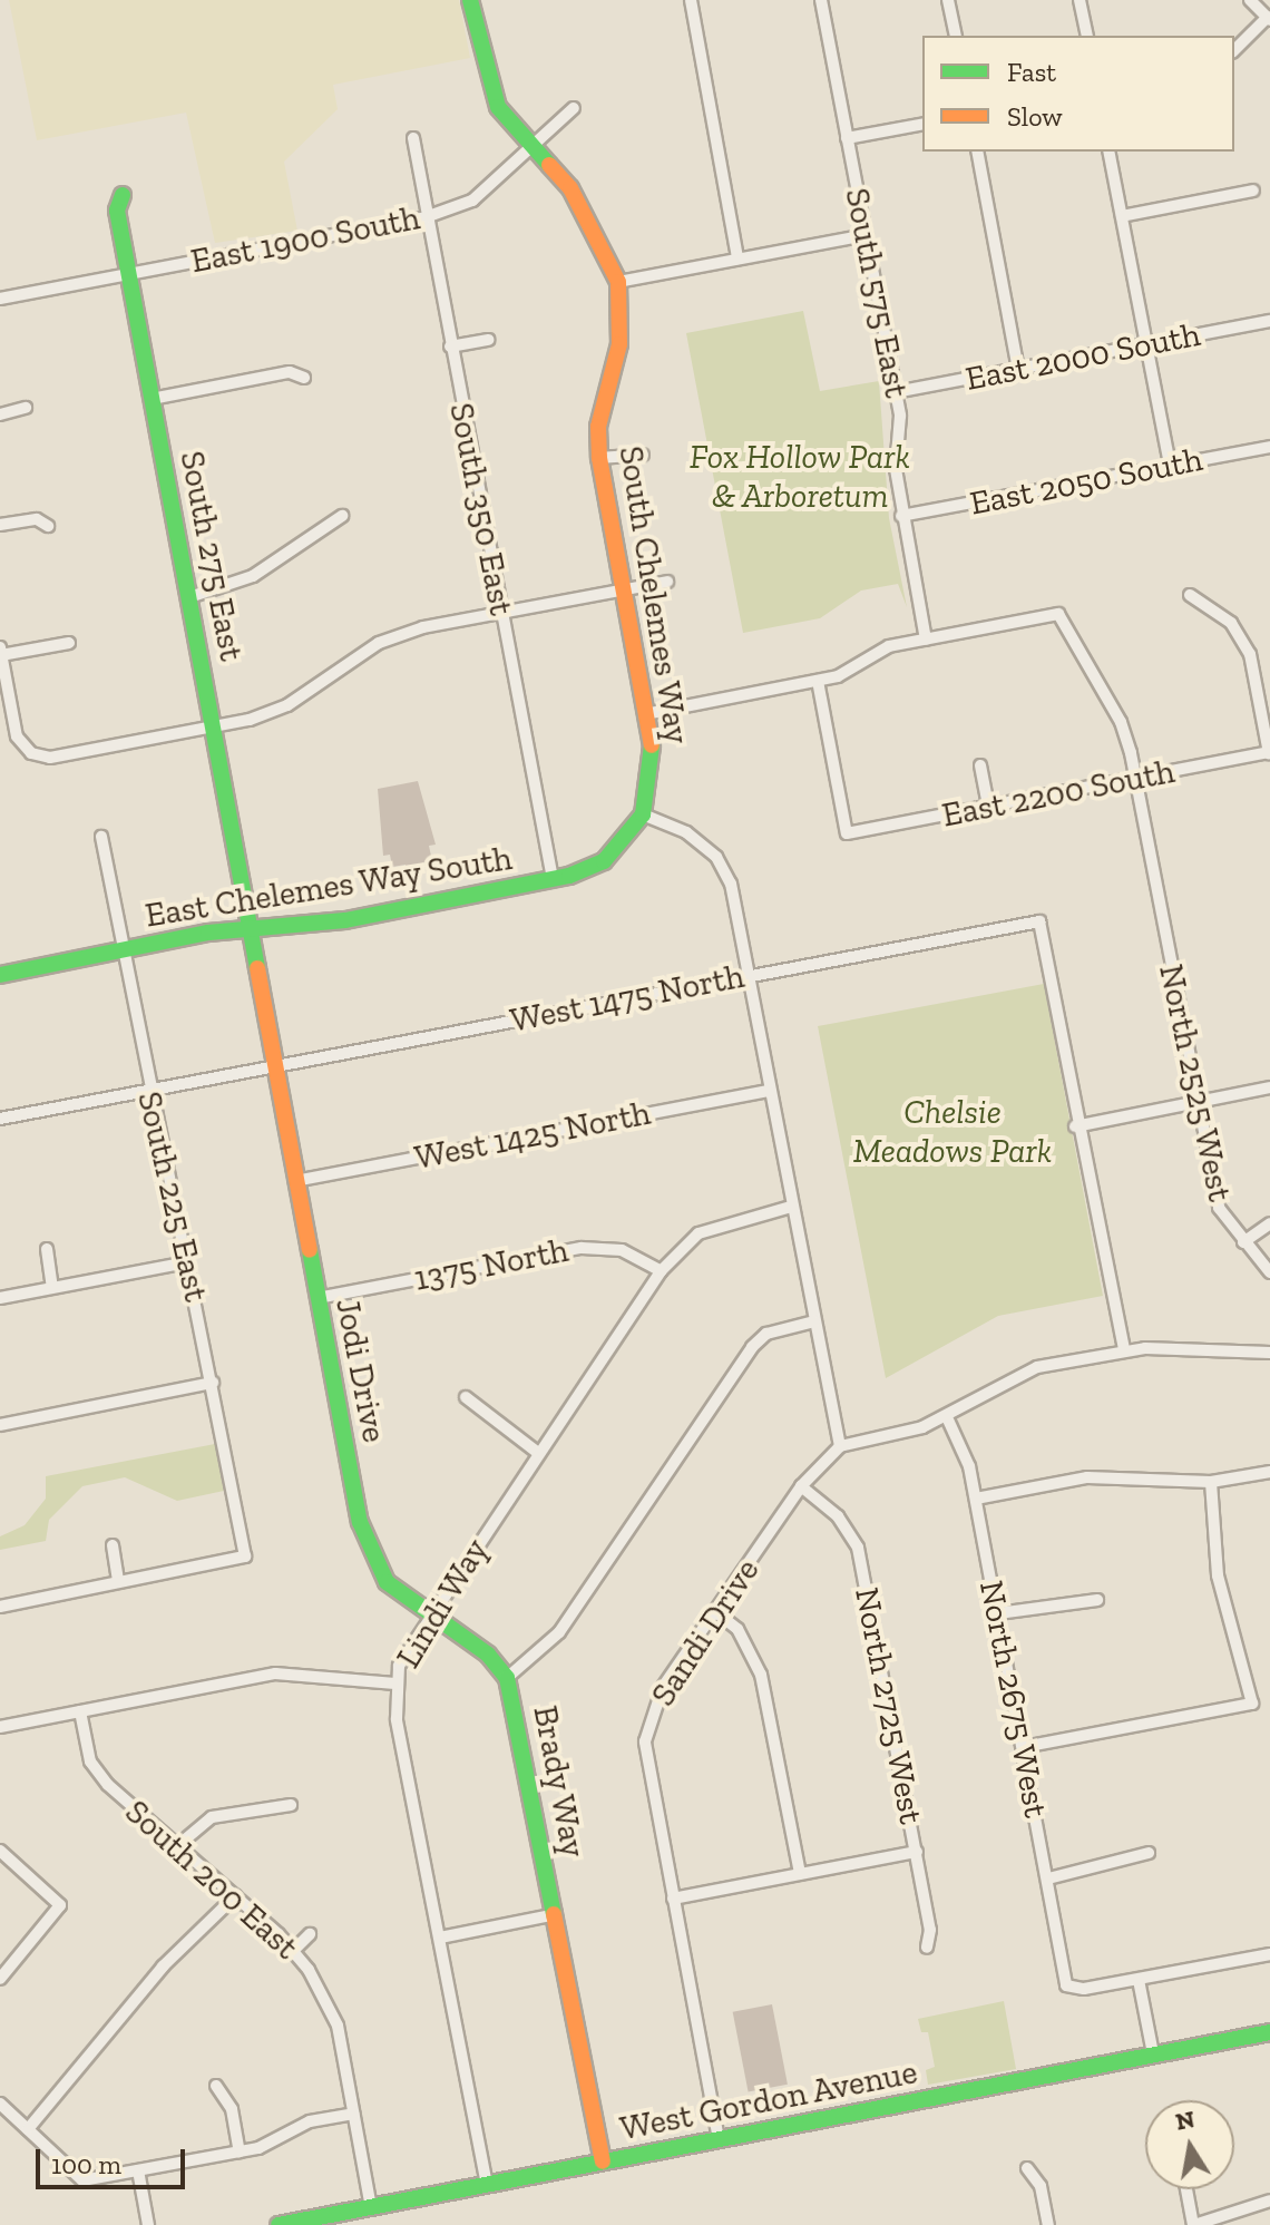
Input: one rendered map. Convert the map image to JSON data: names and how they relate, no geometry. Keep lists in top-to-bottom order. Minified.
{"streets":{"street":["East 1900 South","South 575 East","East 2000 South","East 2050 South","South 350 East","South 275 East","South Chelemes Way","East 2200 South","East Chelemes Way South","West 1475 North","North 2525 West","West 1425 North","South 225 East","1375 North","Jodi Drive","Lindi Way","Sandi Drive","North 2675 West","North 2725 West","Brady Way","South 200 East","West Gordon Avenue"]},"crossings":[["East 1900 South","South 350 East"],["East 1900 South","South 275 East"],["East 1900 South","South Chelemes Way"],["South 575 East","East 2000 South"],["South 575 East","East 2050 South"],["South 575 East","North 2525 West"],["South 350 East","East Chelemes Way South"],["South 275 East","East Chelemes Way South"],["South 275 East","Jodi Drive"],["South Chelemes Way","East Chelemes Way South"],["East 2200 South","North 2525 West"],["East Chelemes Way South","South 225 East"],["West 1475 North","South 225 East"],["West 1475 North","Jodi Drive"],["West 1425 North","Jodi Drive"],["1375 North","Jodi Drive"],["1375 North","Lindi Way"],["Jodi Drive","Lindi Way"],["Jodi Drive","Brady Way"],["Lindi Way","West Gordon Avenue"],["Sandi Drive","North 2725 West"],["Sandi Drive","West Gordon Avenue"],["Brady Way","West Gordon Avenue"],["South 200 East","West Gordon Avenue"]],"parks":["Fox Hollow Park & Arboretum","Chelsie Meadows Park"],"legend":["Fast","Slow"],"scale_bar":"100 m","north":"top"}
